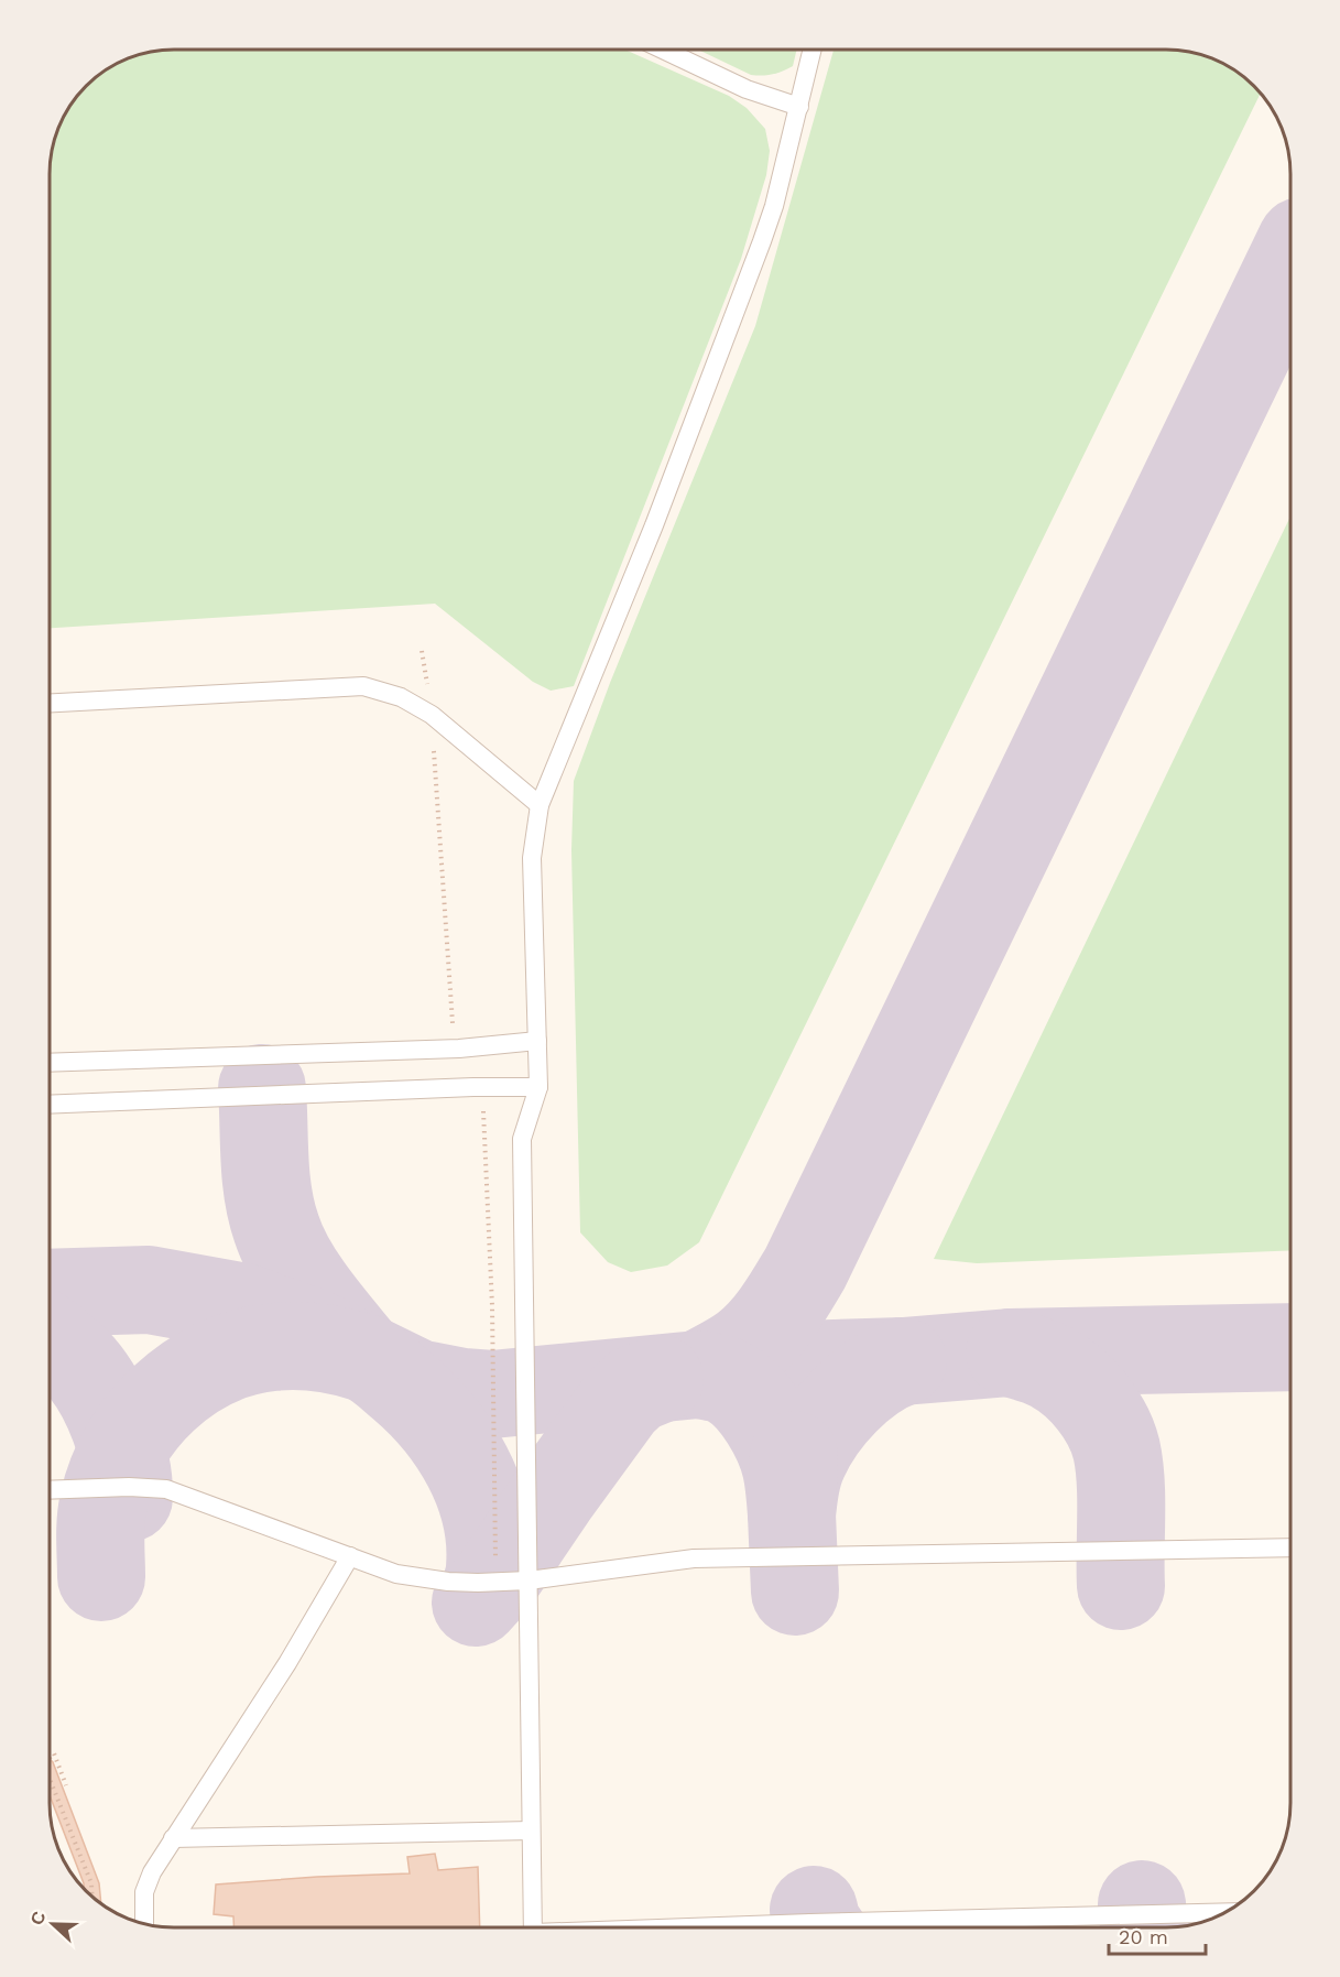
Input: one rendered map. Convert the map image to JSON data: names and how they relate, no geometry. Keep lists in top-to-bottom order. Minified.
{"scale_bar":"20 m","north":"left"}
